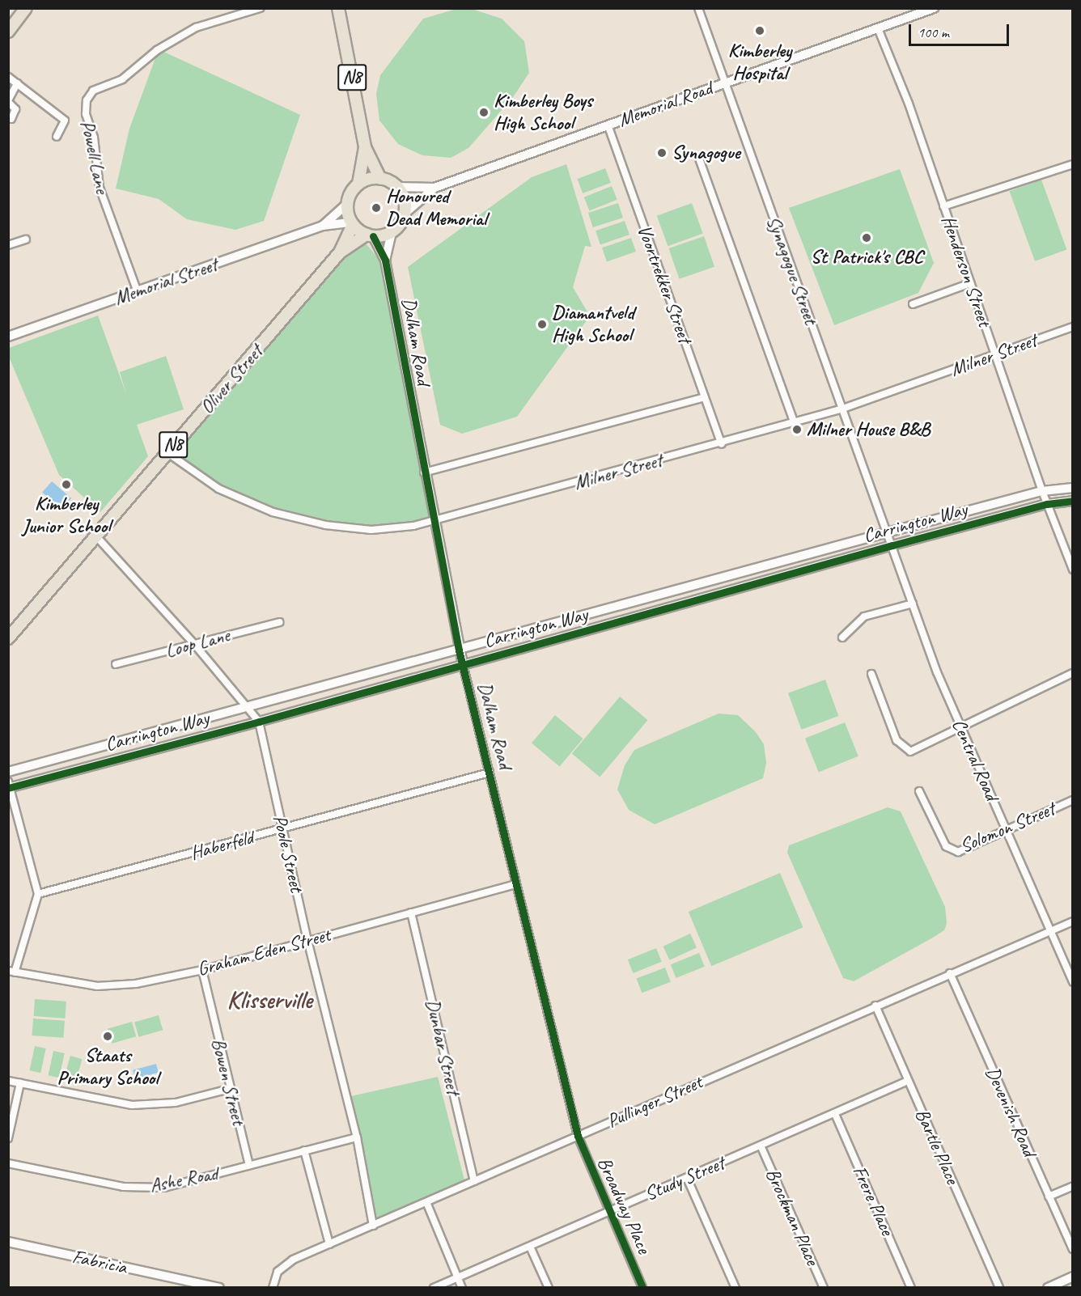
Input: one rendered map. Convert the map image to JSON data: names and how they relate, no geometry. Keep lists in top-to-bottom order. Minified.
{"streets":{"highway":["N8","Oliver Street"],"street":["Memorial Road","Powell Lane","Synagogue Street","Henderson Street","Memorial Street","Voortrekker Street","Dalham Road","Milner Street","Carrington Way","Loop Lane","Central Road","Solomon Street","Haberfeld","Poole Street","Graham Eden Street","Dunbar Street","Bowen Street","Pullinger Street","Devenish Road","Bartle Place","Study Street","Ashe Road","Frere Place","Broadway Place","Brockman Place","Fabricia"]},"crossings":[["N8","Memorial Road"],["N8","Memorial Street"],["N8","Dalham Road"],["N8","Oliver Street"],["Memorial Road","Synagogue Street"],["Memorial Road","Henderson Street"],["Memorial Road","Memorial Street"],["Memorial Road","Voortrekker Street"],["Memorial Road","Dalham Road"],["Memorial Road","Oliver Street"],["Powell Lane","Memorial Street"],["Synagogue Street","Milner Street"],["Synagogue Street","Carrington Way"],["Synagogue Street","Central Road"],["Henderson Street","Milner Street"],["Henderson Street","Carrington Way"],["Memorial Street","Dalham Road"],["Memorial Street","Oliver Street"],["Voortrekker Street","Milner Street"],["Dalham Road","Milner Street"],["Dalham Road","Oliver Street"],["Dalham Road","Carrington Way"],["Dalham Road","Haberfeld"],["Dalham Road","Graham Eden Street"],["Dalham Road","Pullinger Street"],["Dalham Road","Broadway Place"],["Milner Street","Oliver Street"],["Oliver Street","Poole Street"],["Carrington Way","Central Road"],["Carrington Way","Poole Street"],["Loop Lane","Poole Street"],["Central Road","Solomon Street"],["Central Road","Pullinger Street"],["Haberfeld","Poole Street"],["Poole Street","Graham Eden Street"],["Poole Street","Pullinger Street"],["Poole Street","Ashe Road"],["Graham Eden Street","Dunbar Street"],["Graham Eden Street","Bowen Street"],["Dunbar Street","Pullinger Street"],["Bowen Street","Ashe Road"],["Pullinger Street","Devenish Road"],["Pullinger Street","Bartle Place"],["Pullinger Street","Broadway Place"],["Bartle Place","Study Street"],["Study Street","Frere Place"],["Study Street","Broadway Place"],["Study Street","Brockman Place"]],"districts":["Klisserville"],"places":["Kimberley Hospital","Kimberley Boys High School","Synagogue","Honoured Dead Memorial","St Patrick's CBC","Diamantveld High School","Milner House B&B","Kimberley Junior School","Staats Primary School"],"scale_bar":"100 m"}
